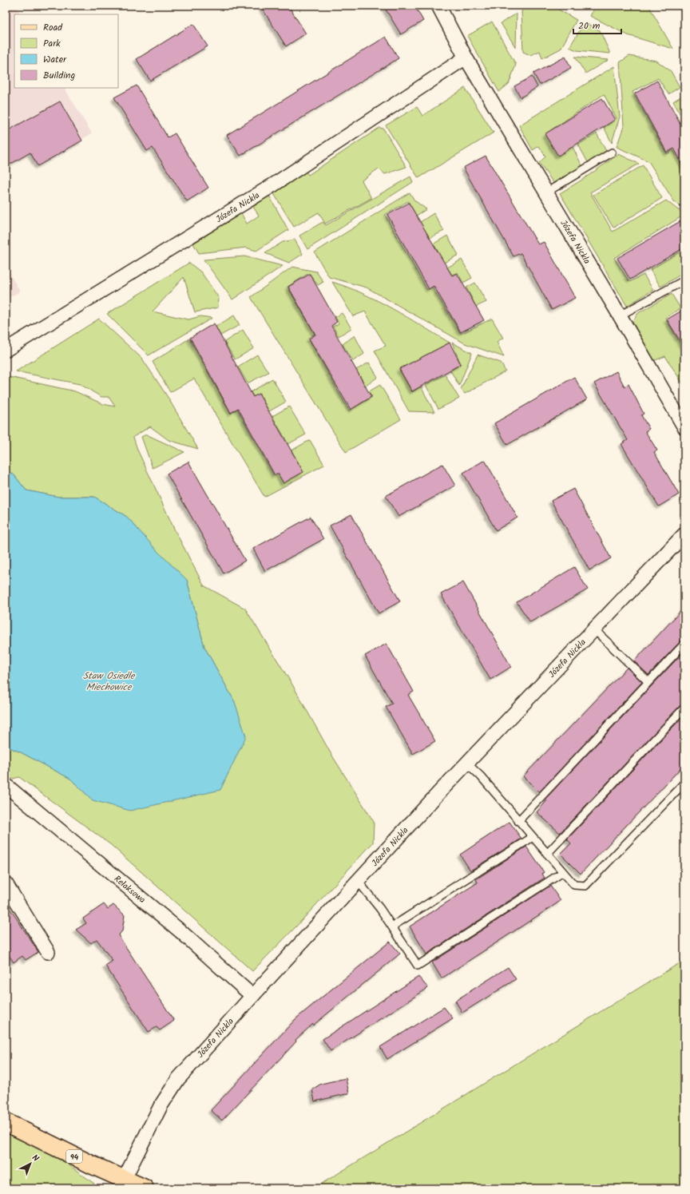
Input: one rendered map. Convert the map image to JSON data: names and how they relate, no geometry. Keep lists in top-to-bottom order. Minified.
{"streets":{"main road":["94"],"street":["Józefa Nickla","Relaksowa"]},"crossings":[["Józefa Nickla","Relaksowa"],["Józefa Nickla","94"]],"water":["Staw Osiedle Miechowice"],"legend":["Road","Park","Water","Building"],"scale_bar":"20 m","north":"top right"}
